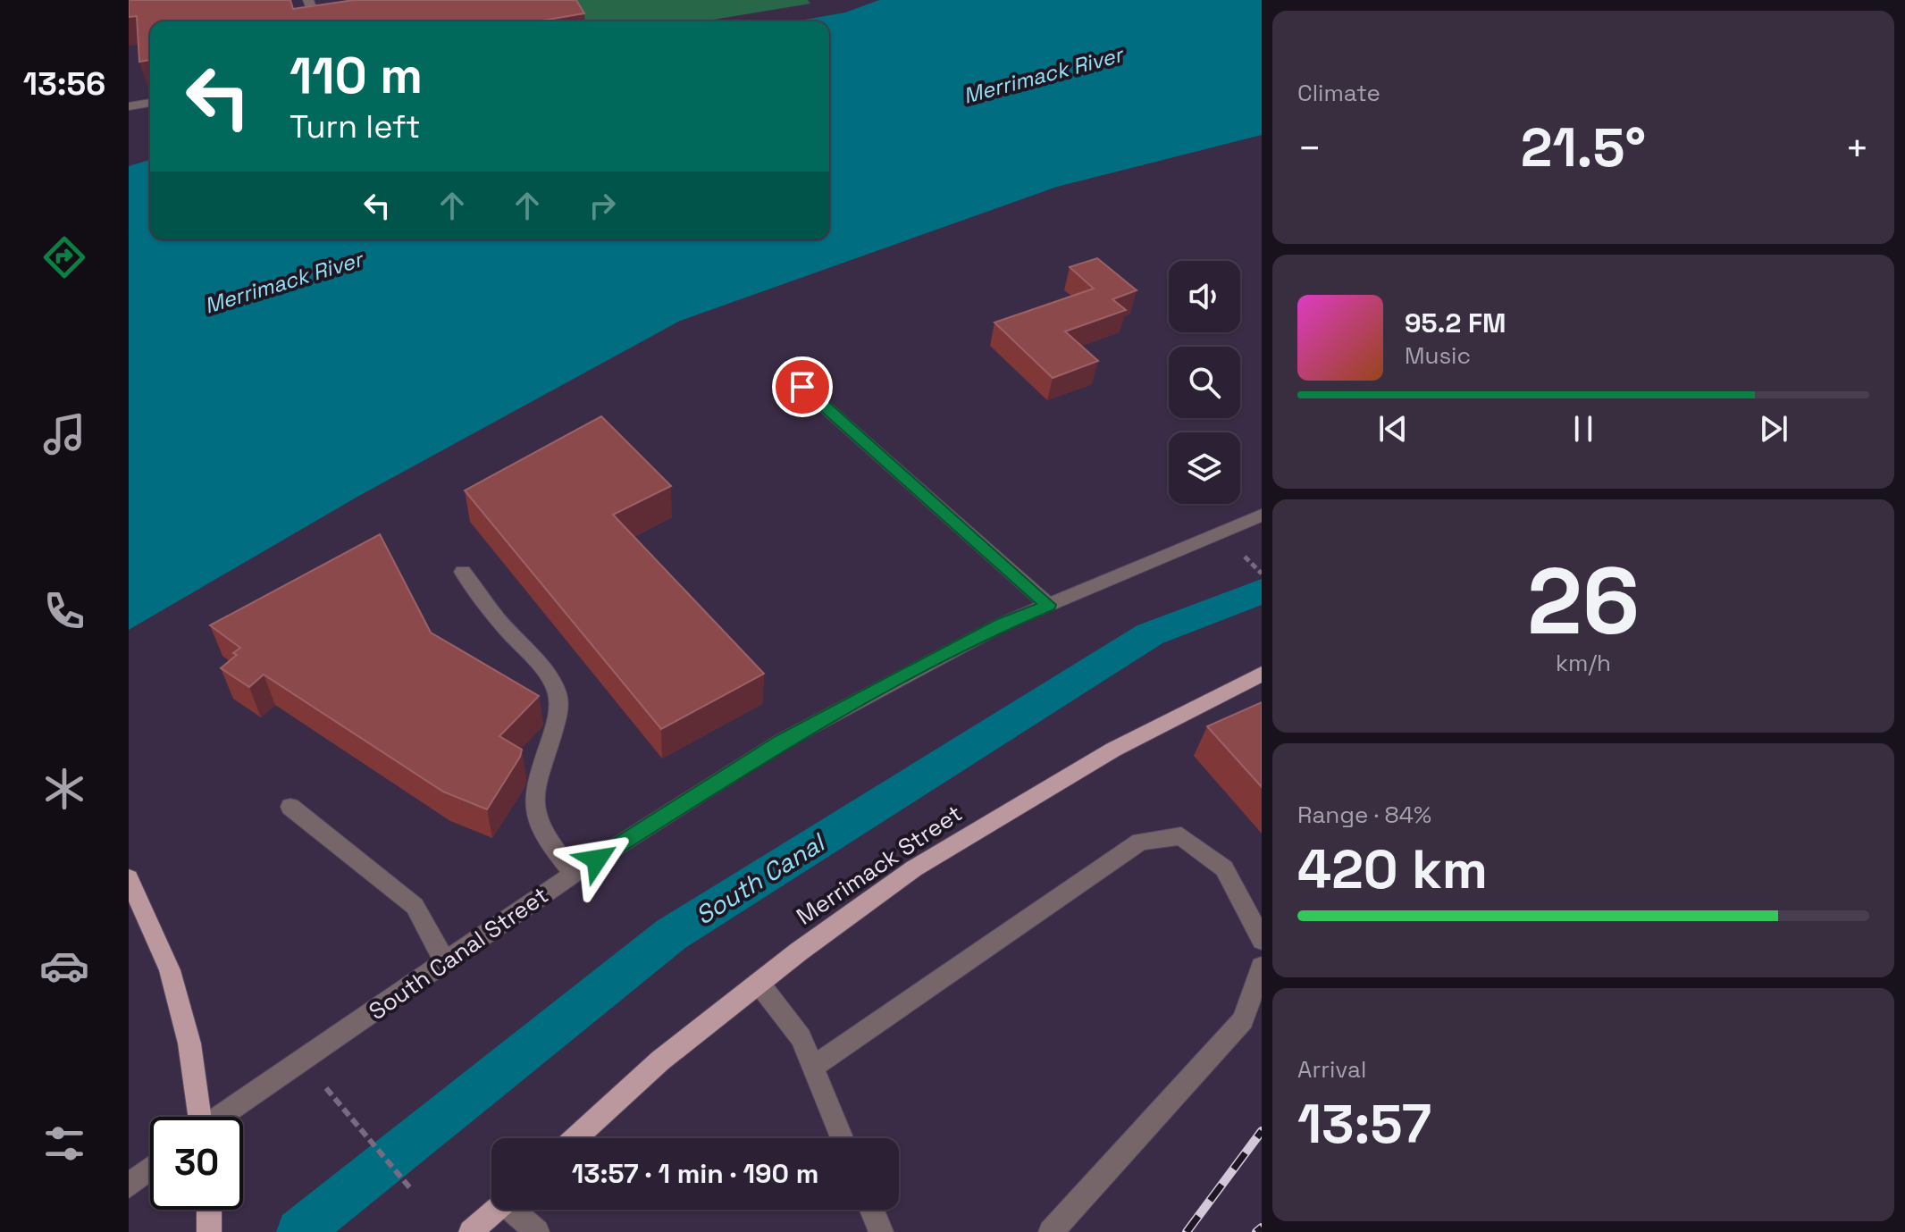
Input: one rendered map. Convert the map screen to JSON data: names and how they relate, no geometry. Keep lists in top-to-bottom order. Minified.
{"streets":{"main road":["Merrimack Street"],"street":["South Canal Street"]},"water":["Merrimack River","South Canal"],"page":{"tabs":"13:56","tile":["Climate",["26","km/h"],["Range · 84%","420 km"],["Arrival","13:57"]],"turn":["110 m","Turn left"],"heat":["−","21.5°","+"],"song":["95.2 FM","Music"],"limit":"30","trip":"13:57 · 1 min · 190 m"}}
